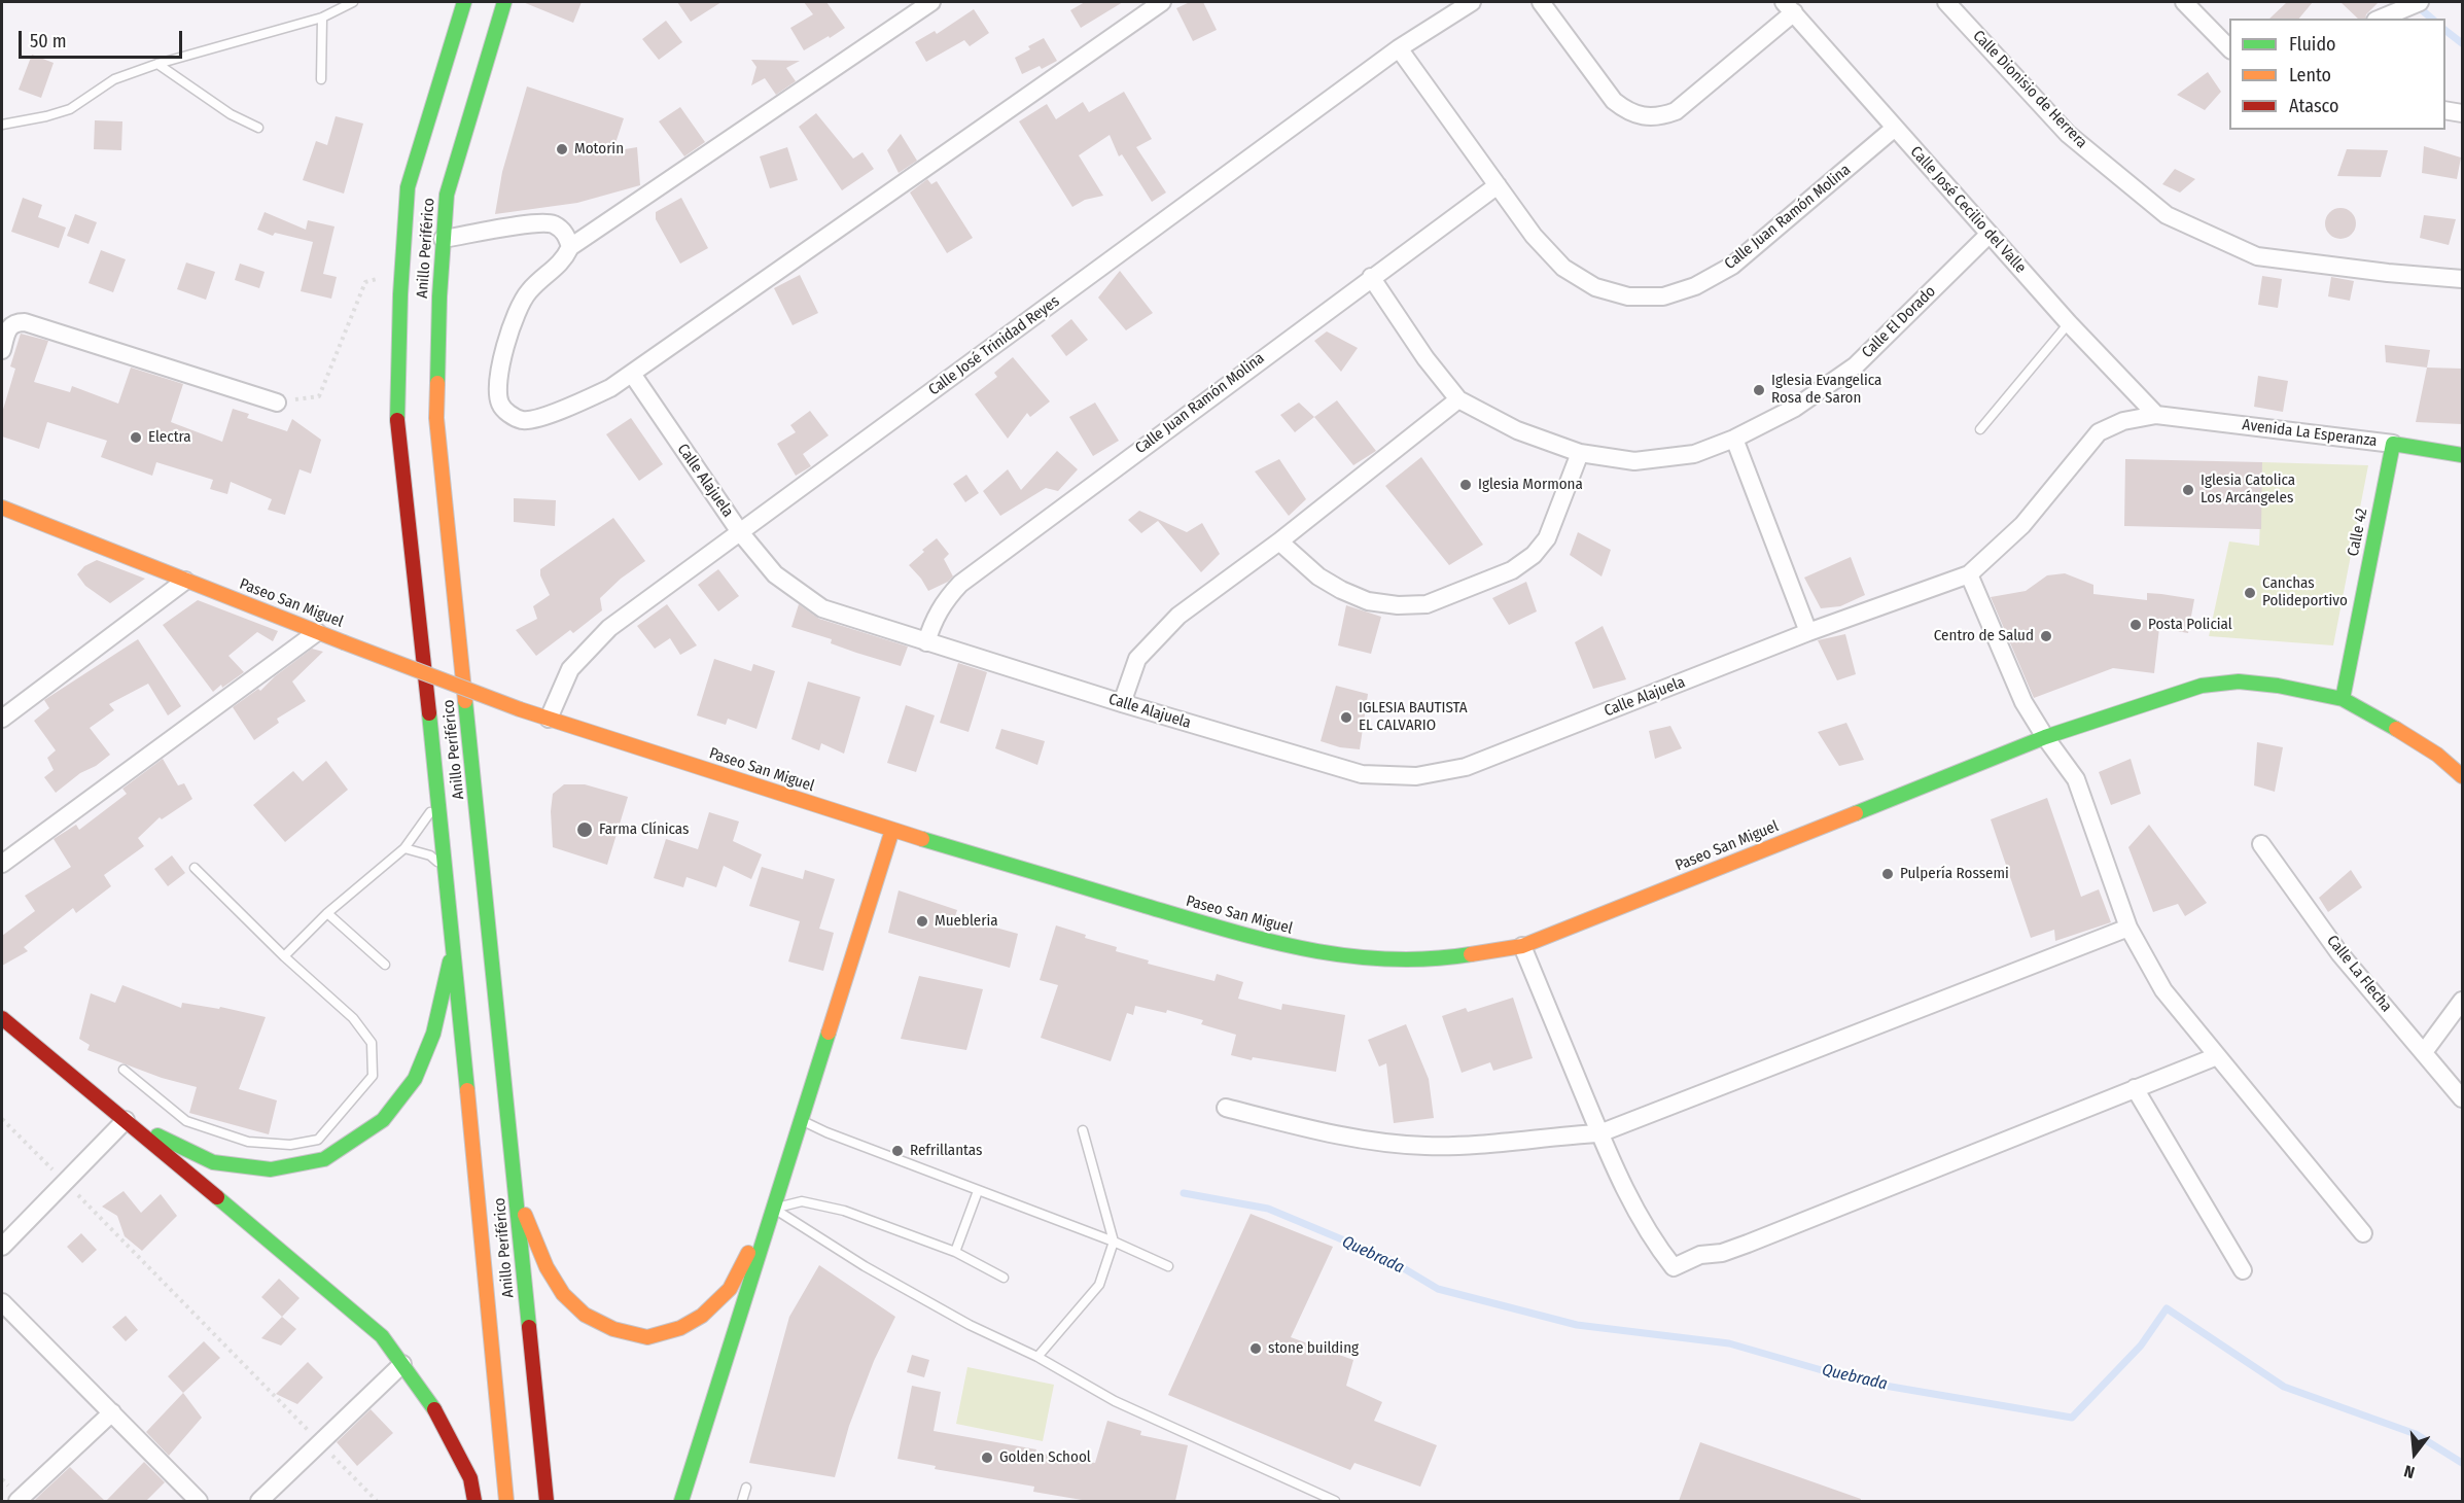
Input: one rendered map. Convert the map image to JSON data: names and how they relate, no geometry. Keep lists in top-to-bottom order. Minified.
{"streets":{"main road":["Anillo Periférico","Avenida La Esperanza","Calle 42","Paseo San Miguel"],"street":["Calle Dionisio de Herrera","Calle José Cecilio del Valle","Calle Juan Ramón Molina","Calle El Dorado","Calle José Trinidad Reyes","Calle Alajuela","Calle La Flecha"]},"crossings":[["Calle José Cecilio del Valle","Calle Juan Ramón Molina"],["Calle José Cecilio del Valle","Calle El Dorado"],["Calle José Cecilio del Valle","Avenida La Esperanza"],["Calle José Cecilio del Valle","Calle Alajuela"],["Calle Juan Ramón Molina","Calle El Dorado"],["Calle Juan Ramón Molina","Calle José Trinidad Reyes"],["Calle Juan Ramón Molina","Calle Alajuela"],["Calle José Trinidad Reyes","Calle Alajuela"],["Calle José Trinidad Reyes","Paseo San Miguel"],["Avenida La Esperanza","Calle Alajuela"],["Avenida La Esperanza","Calle 42"],["Calle 42","Paseo San Miguel"]],"water":["Quebrada"],"places":["Motorin","Iglesia Evangelica Rosa de Saron","Electra","Iglesia Mormona","Iglesia Catolica Los Arcángeles","Canchas Polideportivo","Posta Policial","Centro de Salud","IGLESIA BAUTISTA EL CALVARIO","Farma Clínicas","Pulpería Rossemi","Muebleria","Refrillantas","stone building","Golden School"],"legend":["Fluido","Lento","Atasco"],"scale_bar":"50 m","north":"bottom"}
